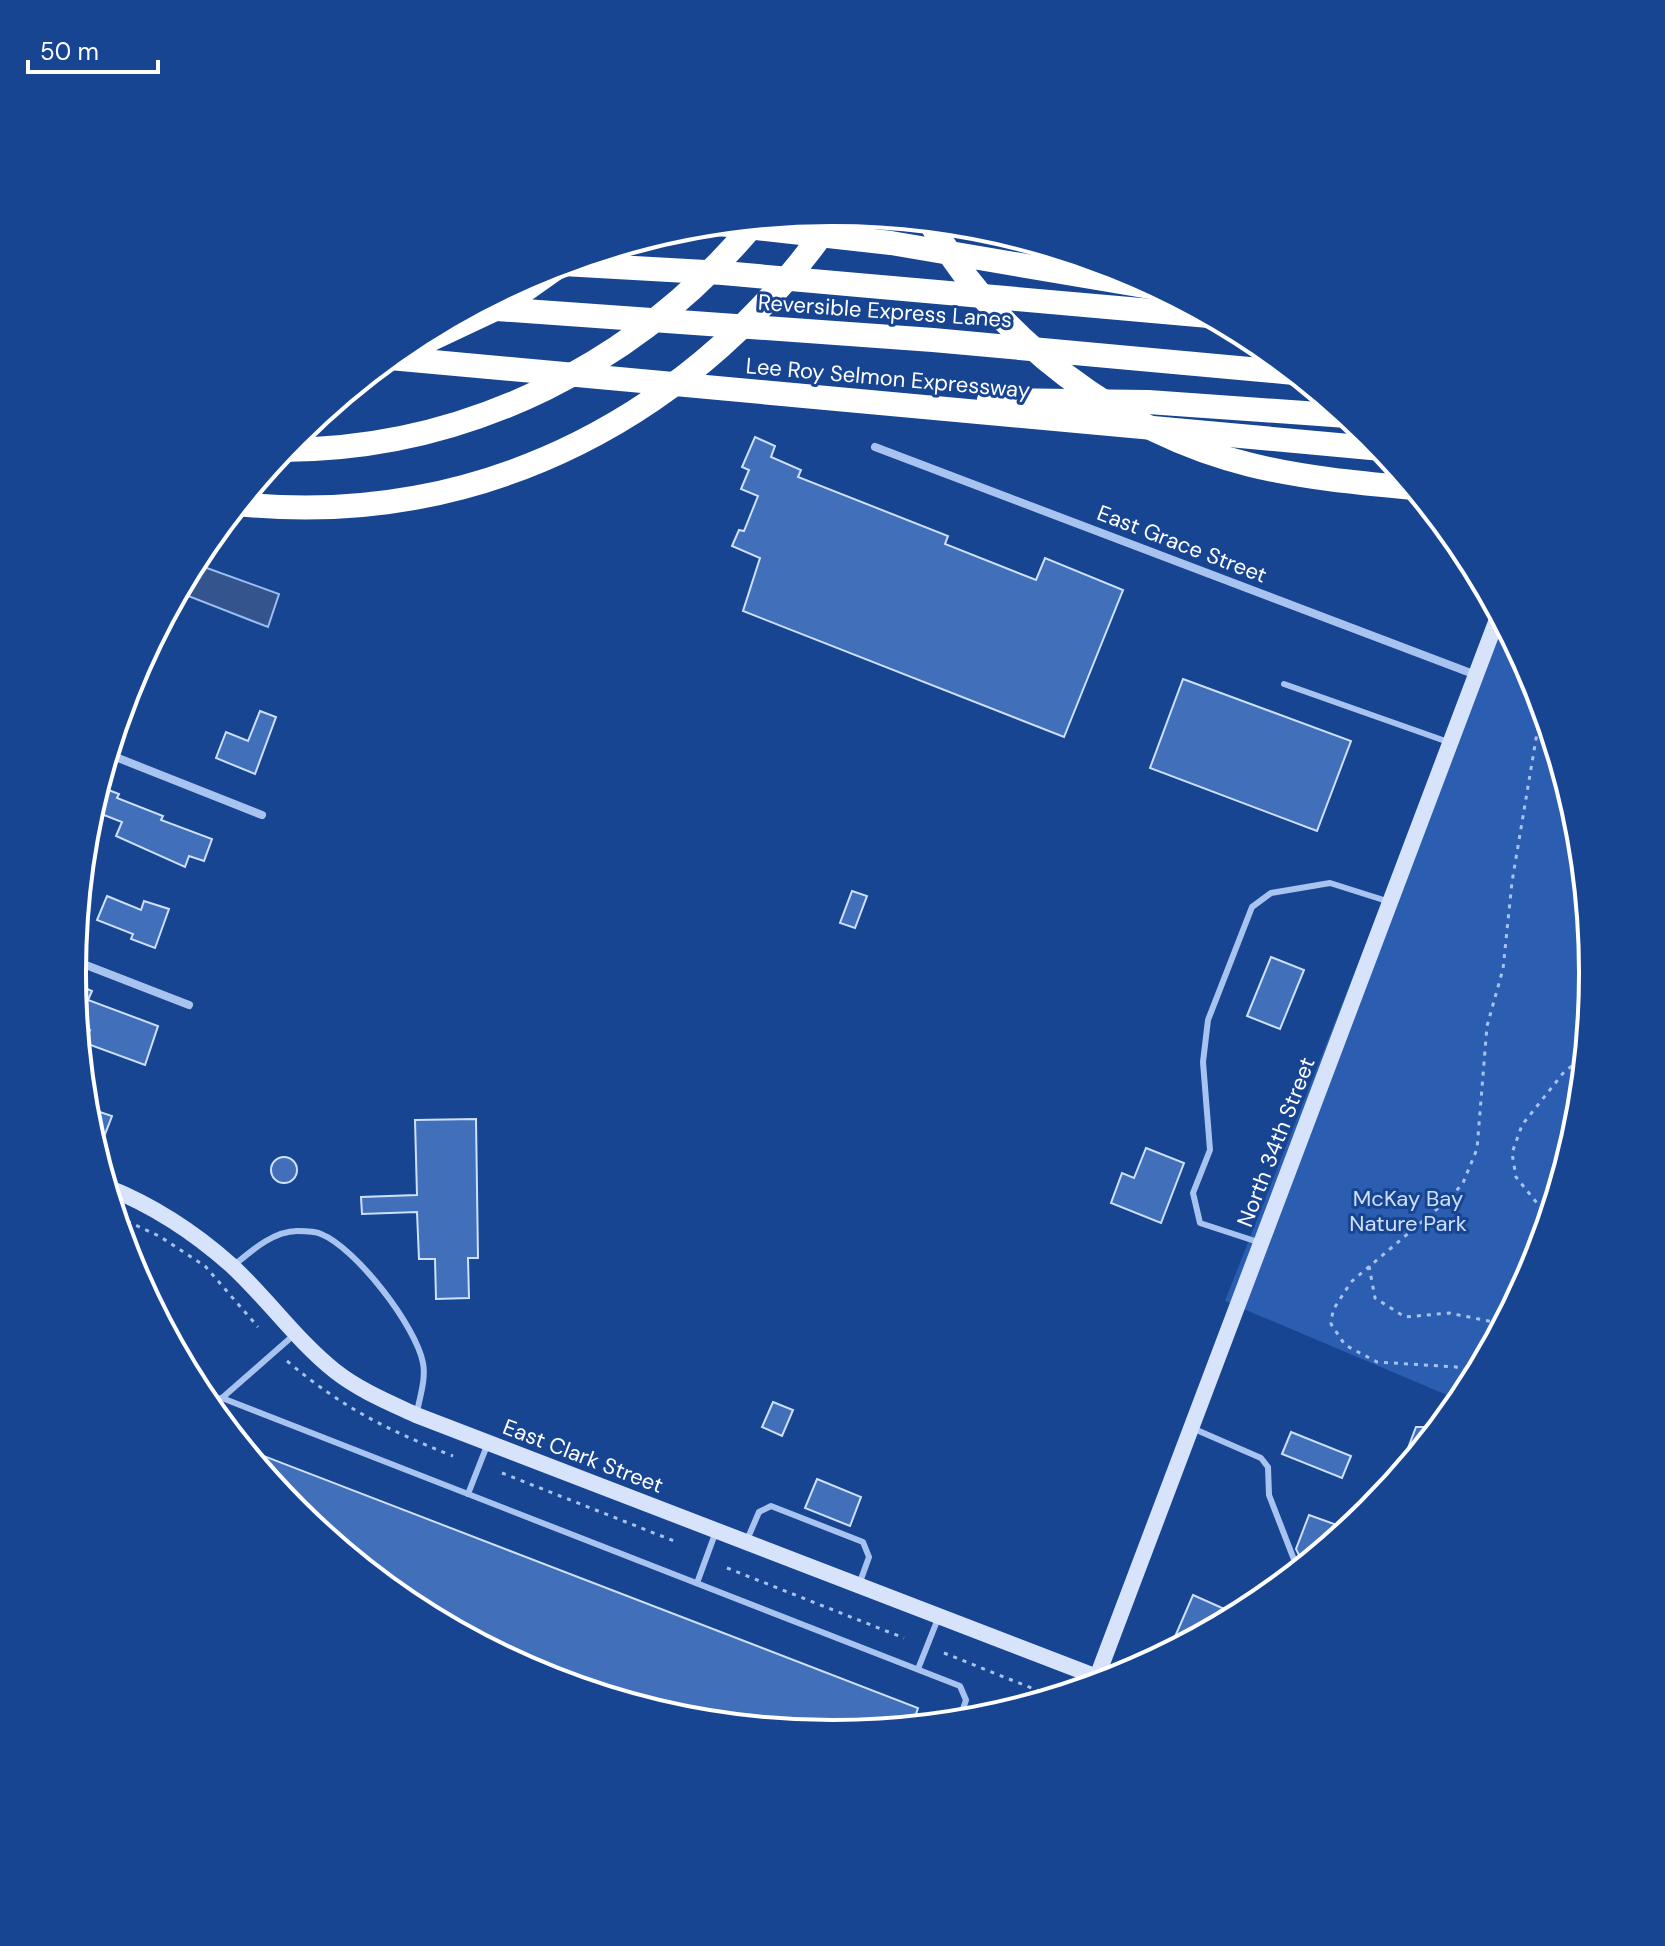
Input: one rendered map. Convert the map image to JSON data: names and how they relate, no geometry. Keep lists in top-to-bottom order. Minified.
{"streets":{"highway":["Reversible Express Lanes","Lee Roy Selmon Expressway"],"street":["East Grace Street","North 34th Street","East Clark Street"]},"crossings":[["East Grace Street","North 34th Street"]],"parks":["McKay Bay Nature Park"],"scale_bar":"50 m"}
